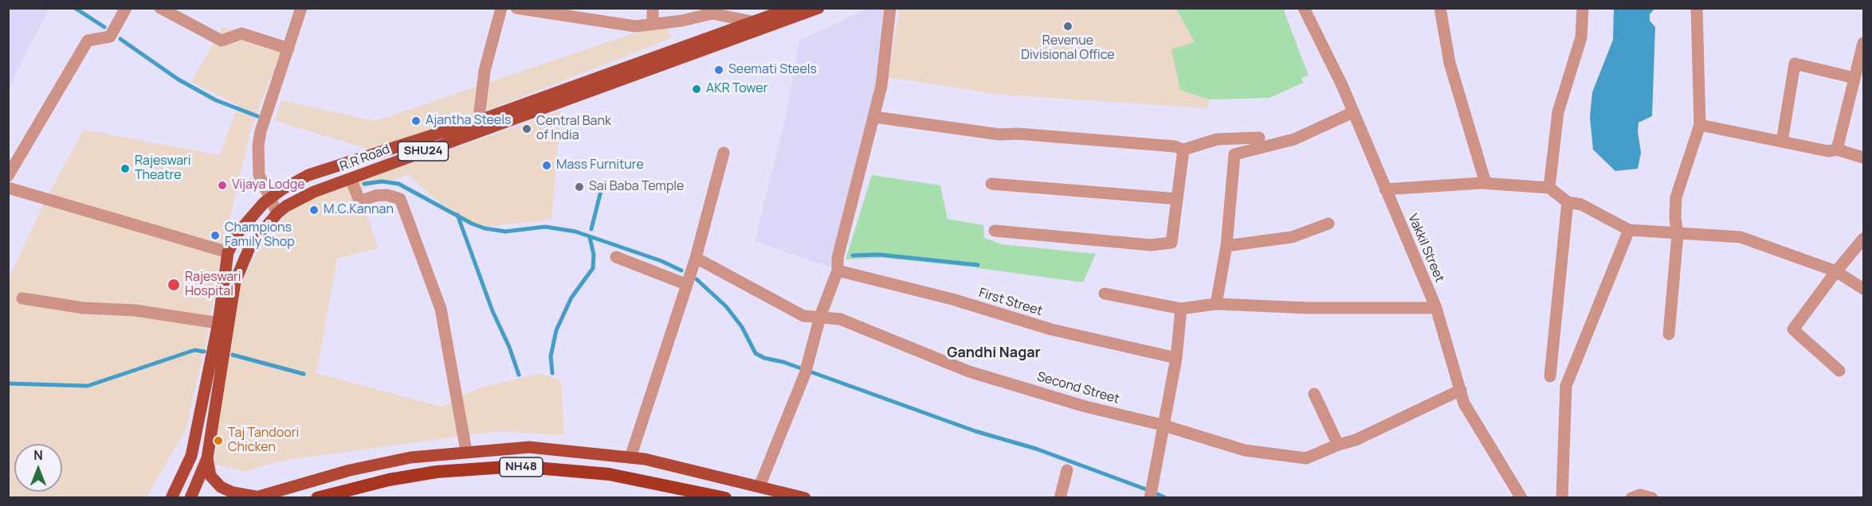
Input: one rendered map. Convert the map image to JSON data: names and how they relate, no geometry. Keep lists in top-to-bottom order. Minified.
{"streets":{"highway":["NH48"],"main road":["SHU24","R.R Road"],"street":["Vakkil Street","First Street","Second Street"]},"crossings":[["Vakkil Street","Second Street"]],"districts":["Gandhi Nagar"],"places":["Revenue Divisional Office","Seemati Steels","AKR Tower","Ajantha Steels","Central Bank of India","Mass Furniture","Rajeswari Theatre","Vijaya Lodge","Sai Baba Temple","M.C.Kannan","Champions Family Shop","Rajeswari Hospital","Taj Tandoori Chicken"],"north":"top"}
